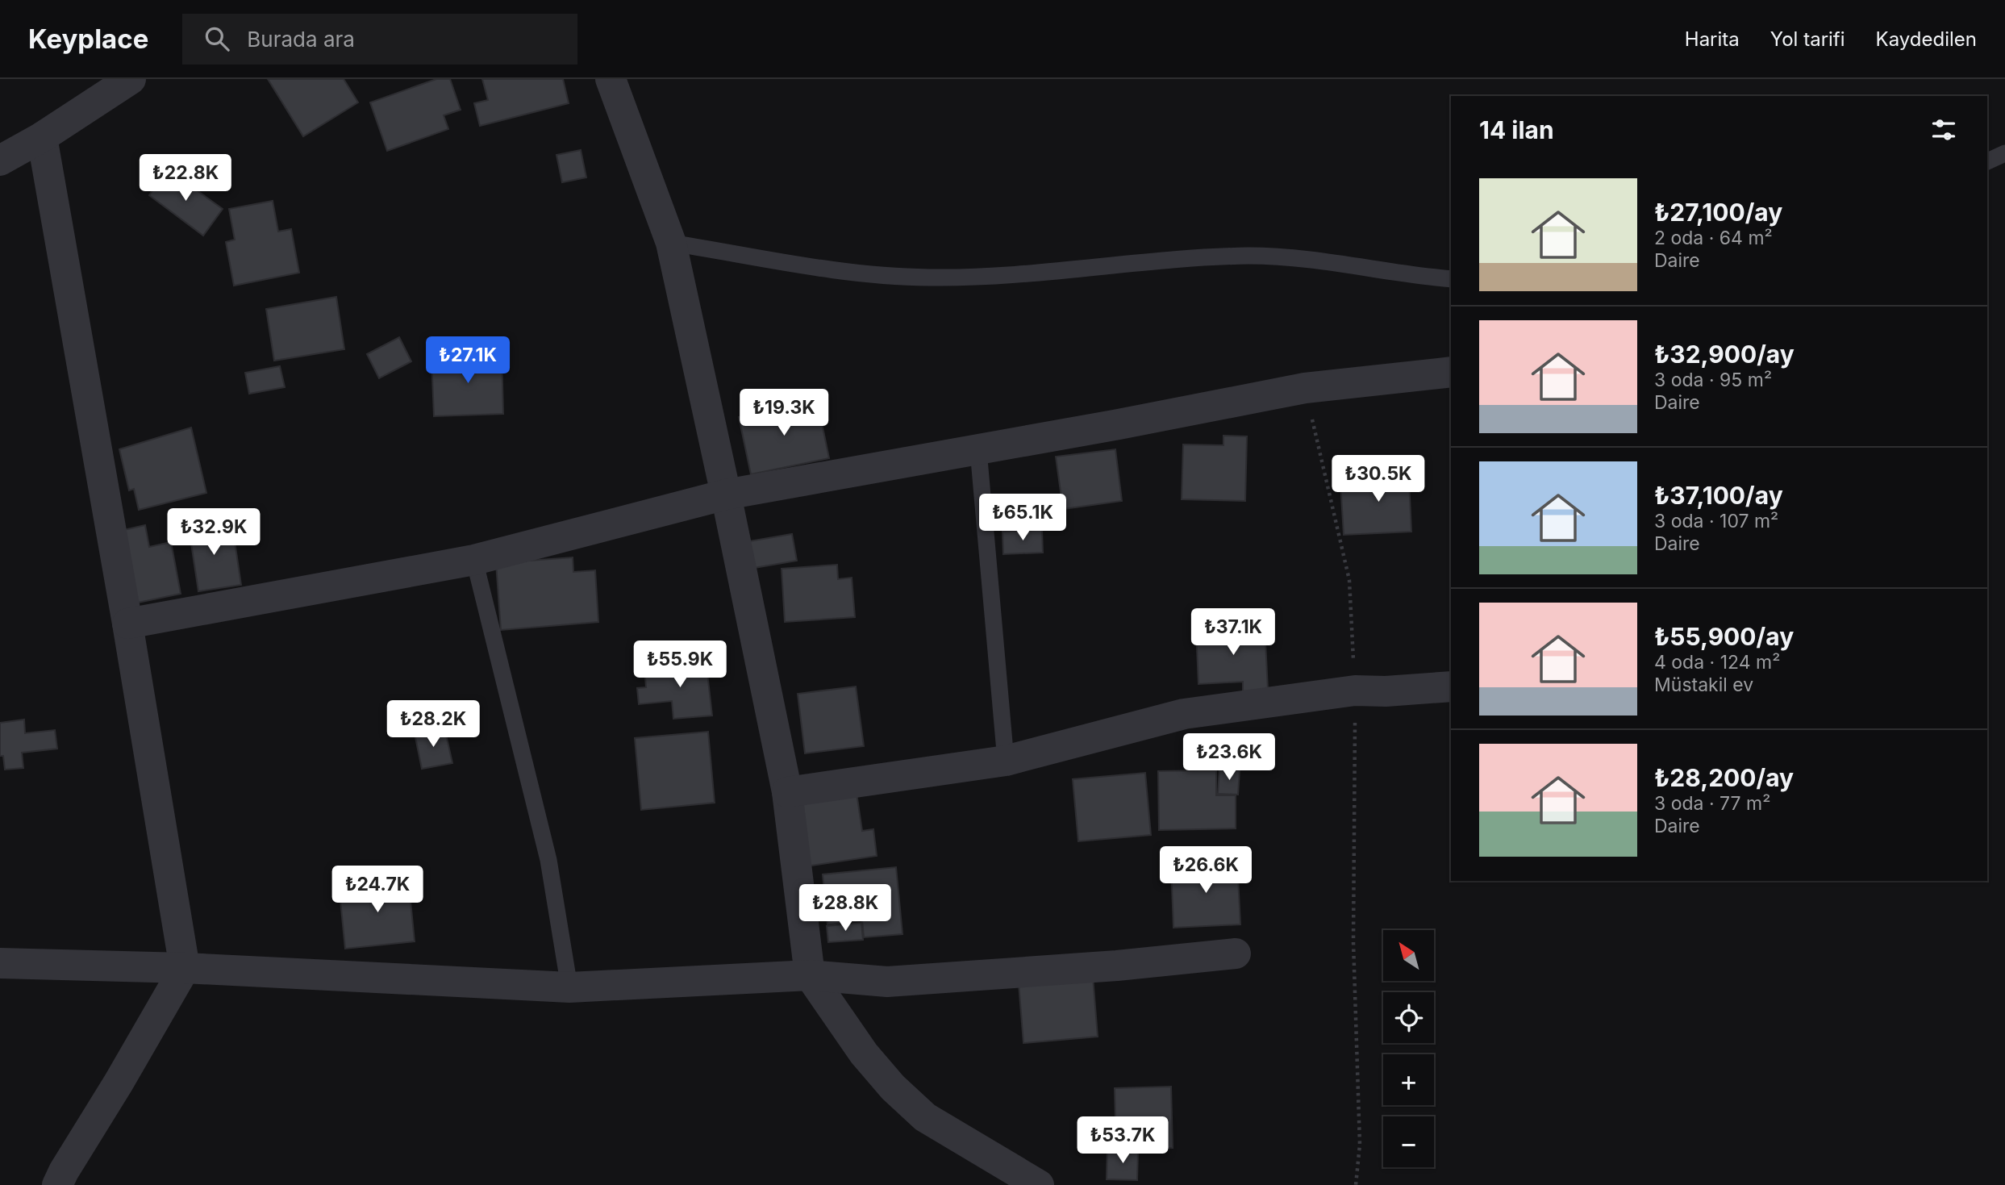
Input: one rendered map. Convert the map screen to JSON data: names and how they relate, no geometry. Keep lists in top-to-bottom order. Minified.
{"north":"top left","page":{"header":"Keyplace","search":"Burada ara","nav":["Harita","Yol tarifi","Kaydedilen"],"heading":"14 ilan","price":["₺22.8K","₺27.1K","₺19.3K","₺30.5K","₺65.1K","₺32.9K","₺37.1K","₺55.9K","₺28.2K","₺23.6K","₺26.6K","₺24.7K","₺28.8K","₺53.7K"],"list":[{"name":"₺27,100/ay","note":"2 oda · 64 m² · Daire"},{"name":"₺32,900/ay","note":"3 oda · 95 m² · Daire"},{"name":"₺37,100/ay","note":"3 oda · 107 m² · Daire"},{"name":"₺55,900/ay","note":"4 oda · 124 m² · Müstakil ev"},{"name":"₺28,200/ay","note":"3 oda · 77 m² · Daire"}],"map_buttons":["+","−"]}}
